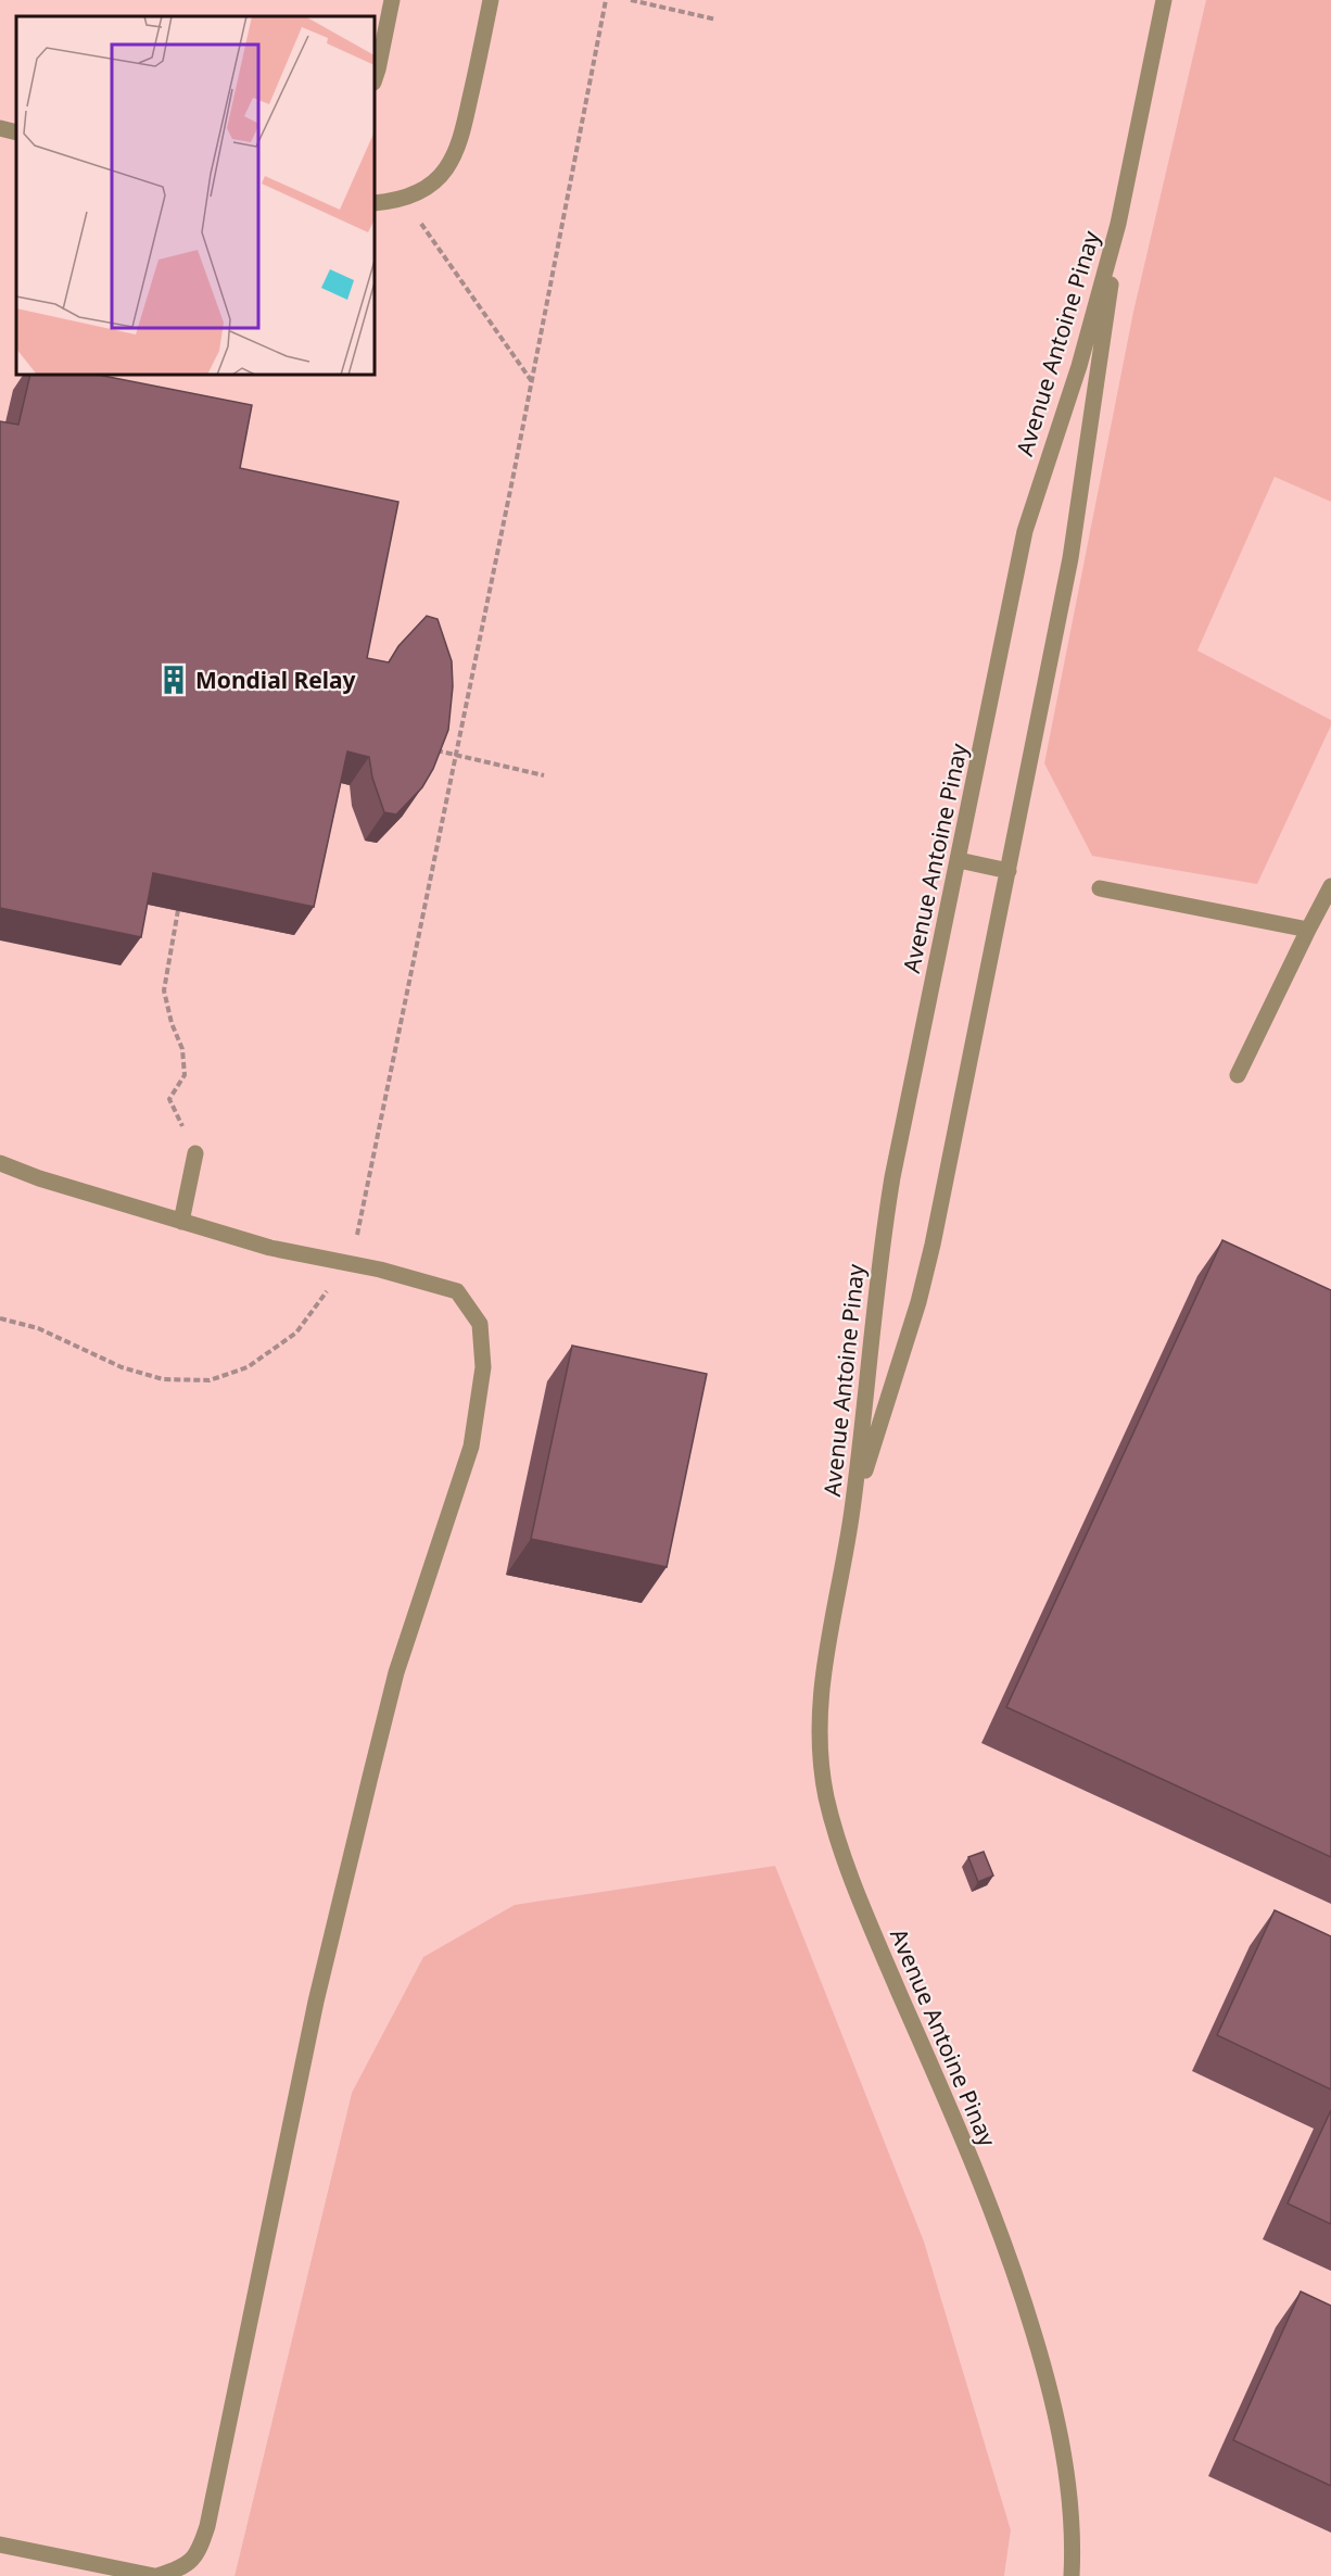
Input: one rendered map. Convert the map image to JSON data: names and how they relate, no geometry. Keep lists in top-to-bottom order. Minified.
{"streets":{"street":["Avenue Antoine Pinay"]},"places":{"building":["Mondial Relay"]}}
